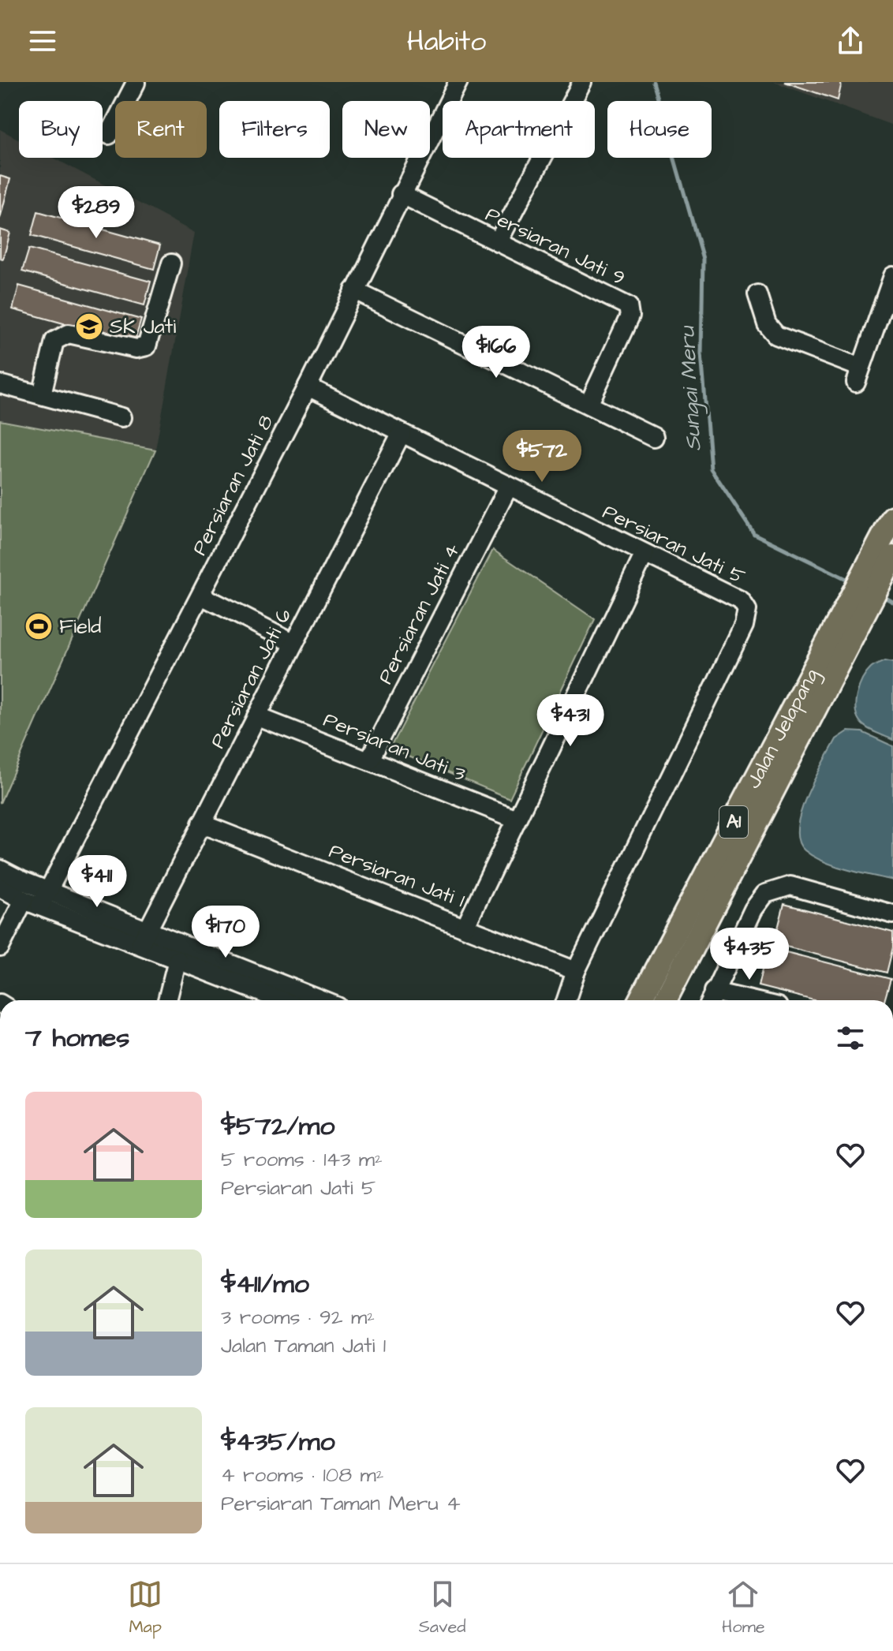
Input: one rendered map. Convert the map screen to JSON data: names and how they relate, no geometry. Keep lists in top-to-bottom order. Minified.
{"streets":{"main road":["Jalan Jelapang","A1"],"street":["Persiaran Jati 9","Persiaran Jati 8","Persiaran Jati 5","Persiaran Jati 4","Persiaran Jati 6","Persiaran Jati 3","Persiaran Jati 1"]},"crossings":[["Persiaran Jati 9","Persiaran Jati 8"],["Persiaran Jati 8","Persiaran Jati 5"],["Persiaran Jati 5","Persiaran Jati 4"],["Persiaran Jati 5","Persiaran Jati 6"],["Persiaran Jati 5","Persiaran Jati 1"],["Persiaran Jati 4","Persiaran Jati 3"],["Persiaran Jati 6","Persiaran Jati 3"],["Persiaran Jati 6","Persiaran Jati 1"]],"water":["Sungai Meru"],"places":{"school or university":["SK Jati"],"sports":["Field"]},"page":{"header":"Habito","chip":["Buy","Rent","Filters","New","Apartment","House"],"price":["$289","$166","$572","$431","$411","$170","$435"],"heading":"7 homes","list":[{"name":"$572/mo","note":"5 rooms · 143 m² · Persiaran Jati 5"},{"name":"$411/mo","note":"3 rooms · 92 m² · Jalan Taman Jati 1"},{"name":"$435/mo","note":"4 rooms · 108 m² · Persiaran Taman Meru 4"}],"tabs":["Map","Saved","Home"]}}
